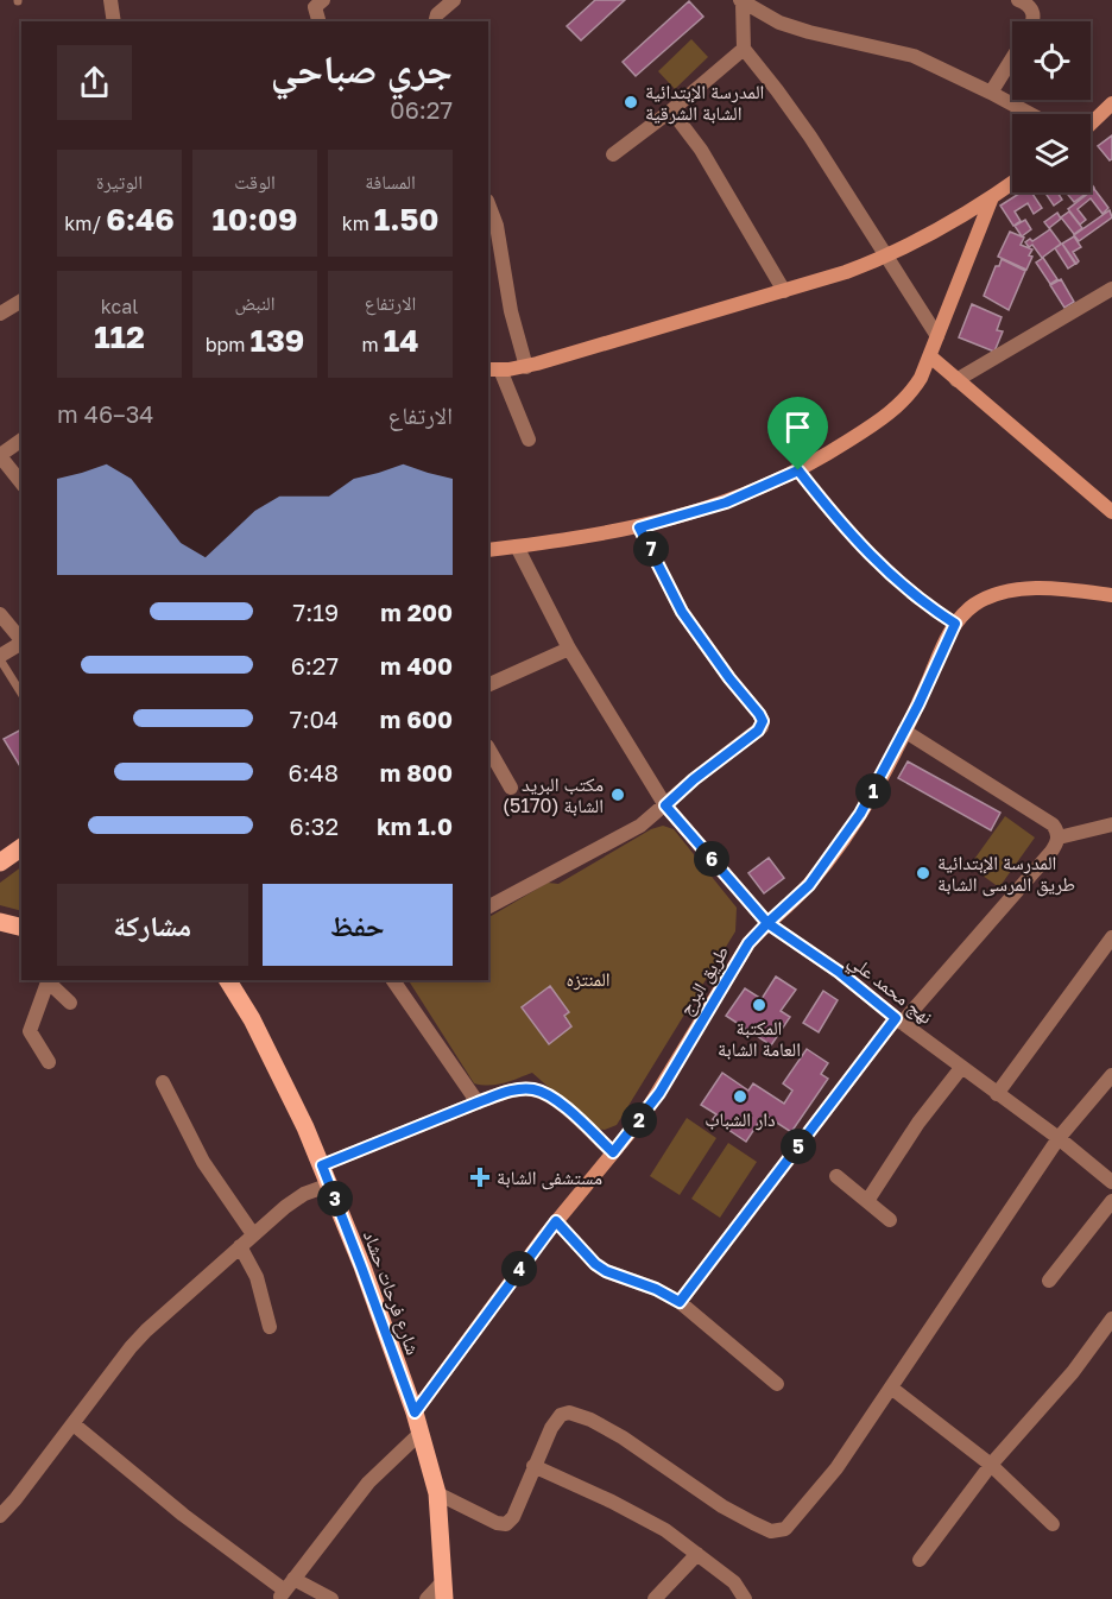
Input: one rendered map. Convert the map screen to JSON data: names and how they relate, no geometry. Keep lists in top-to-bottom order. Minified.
{"streets":{"main road":["شارع فرحات حشاد"],"street":["طريق البرج","نهج محمد علي"]},"crossings":[["طريق البرج","نهج محمد علي"],["طريق البرج","شارع فرحات حشاد"]],"parks":["المنتزه"],"places":{"other":["المدرسة الإبتدائية الشابة الشرقية","مكتب البريد الشابة (5170)","المدرسة الإبتدائية طريق المرسى الشابة","المكتبة العامة الشابة","دار الشباب"],"health":["مستشفى الشابة"]},"page":{"heading":["جري صباحي","06:27"],"stats":[["المسافة","1.50 km"],["الوقت","10:09"],["الوتيرة","6:46 /km"],["الارتفاع","14 m"],["النبض","139 bpm"],["kcal","112"]],"chart":["الارتفاع","34–46 m"],"pins":["7","1","6","2","5","3","4"],"list":[{"name":"200 m","note":"7:19"},{"name":"400 m","note":"6:27"},{"name":"600 m","note":"7:04"},{"name":"800 m","note":"6:48"},{"name":"1.0 km","note":"6:32"}],"buttons":["حفظ","مشاركة"]}}
